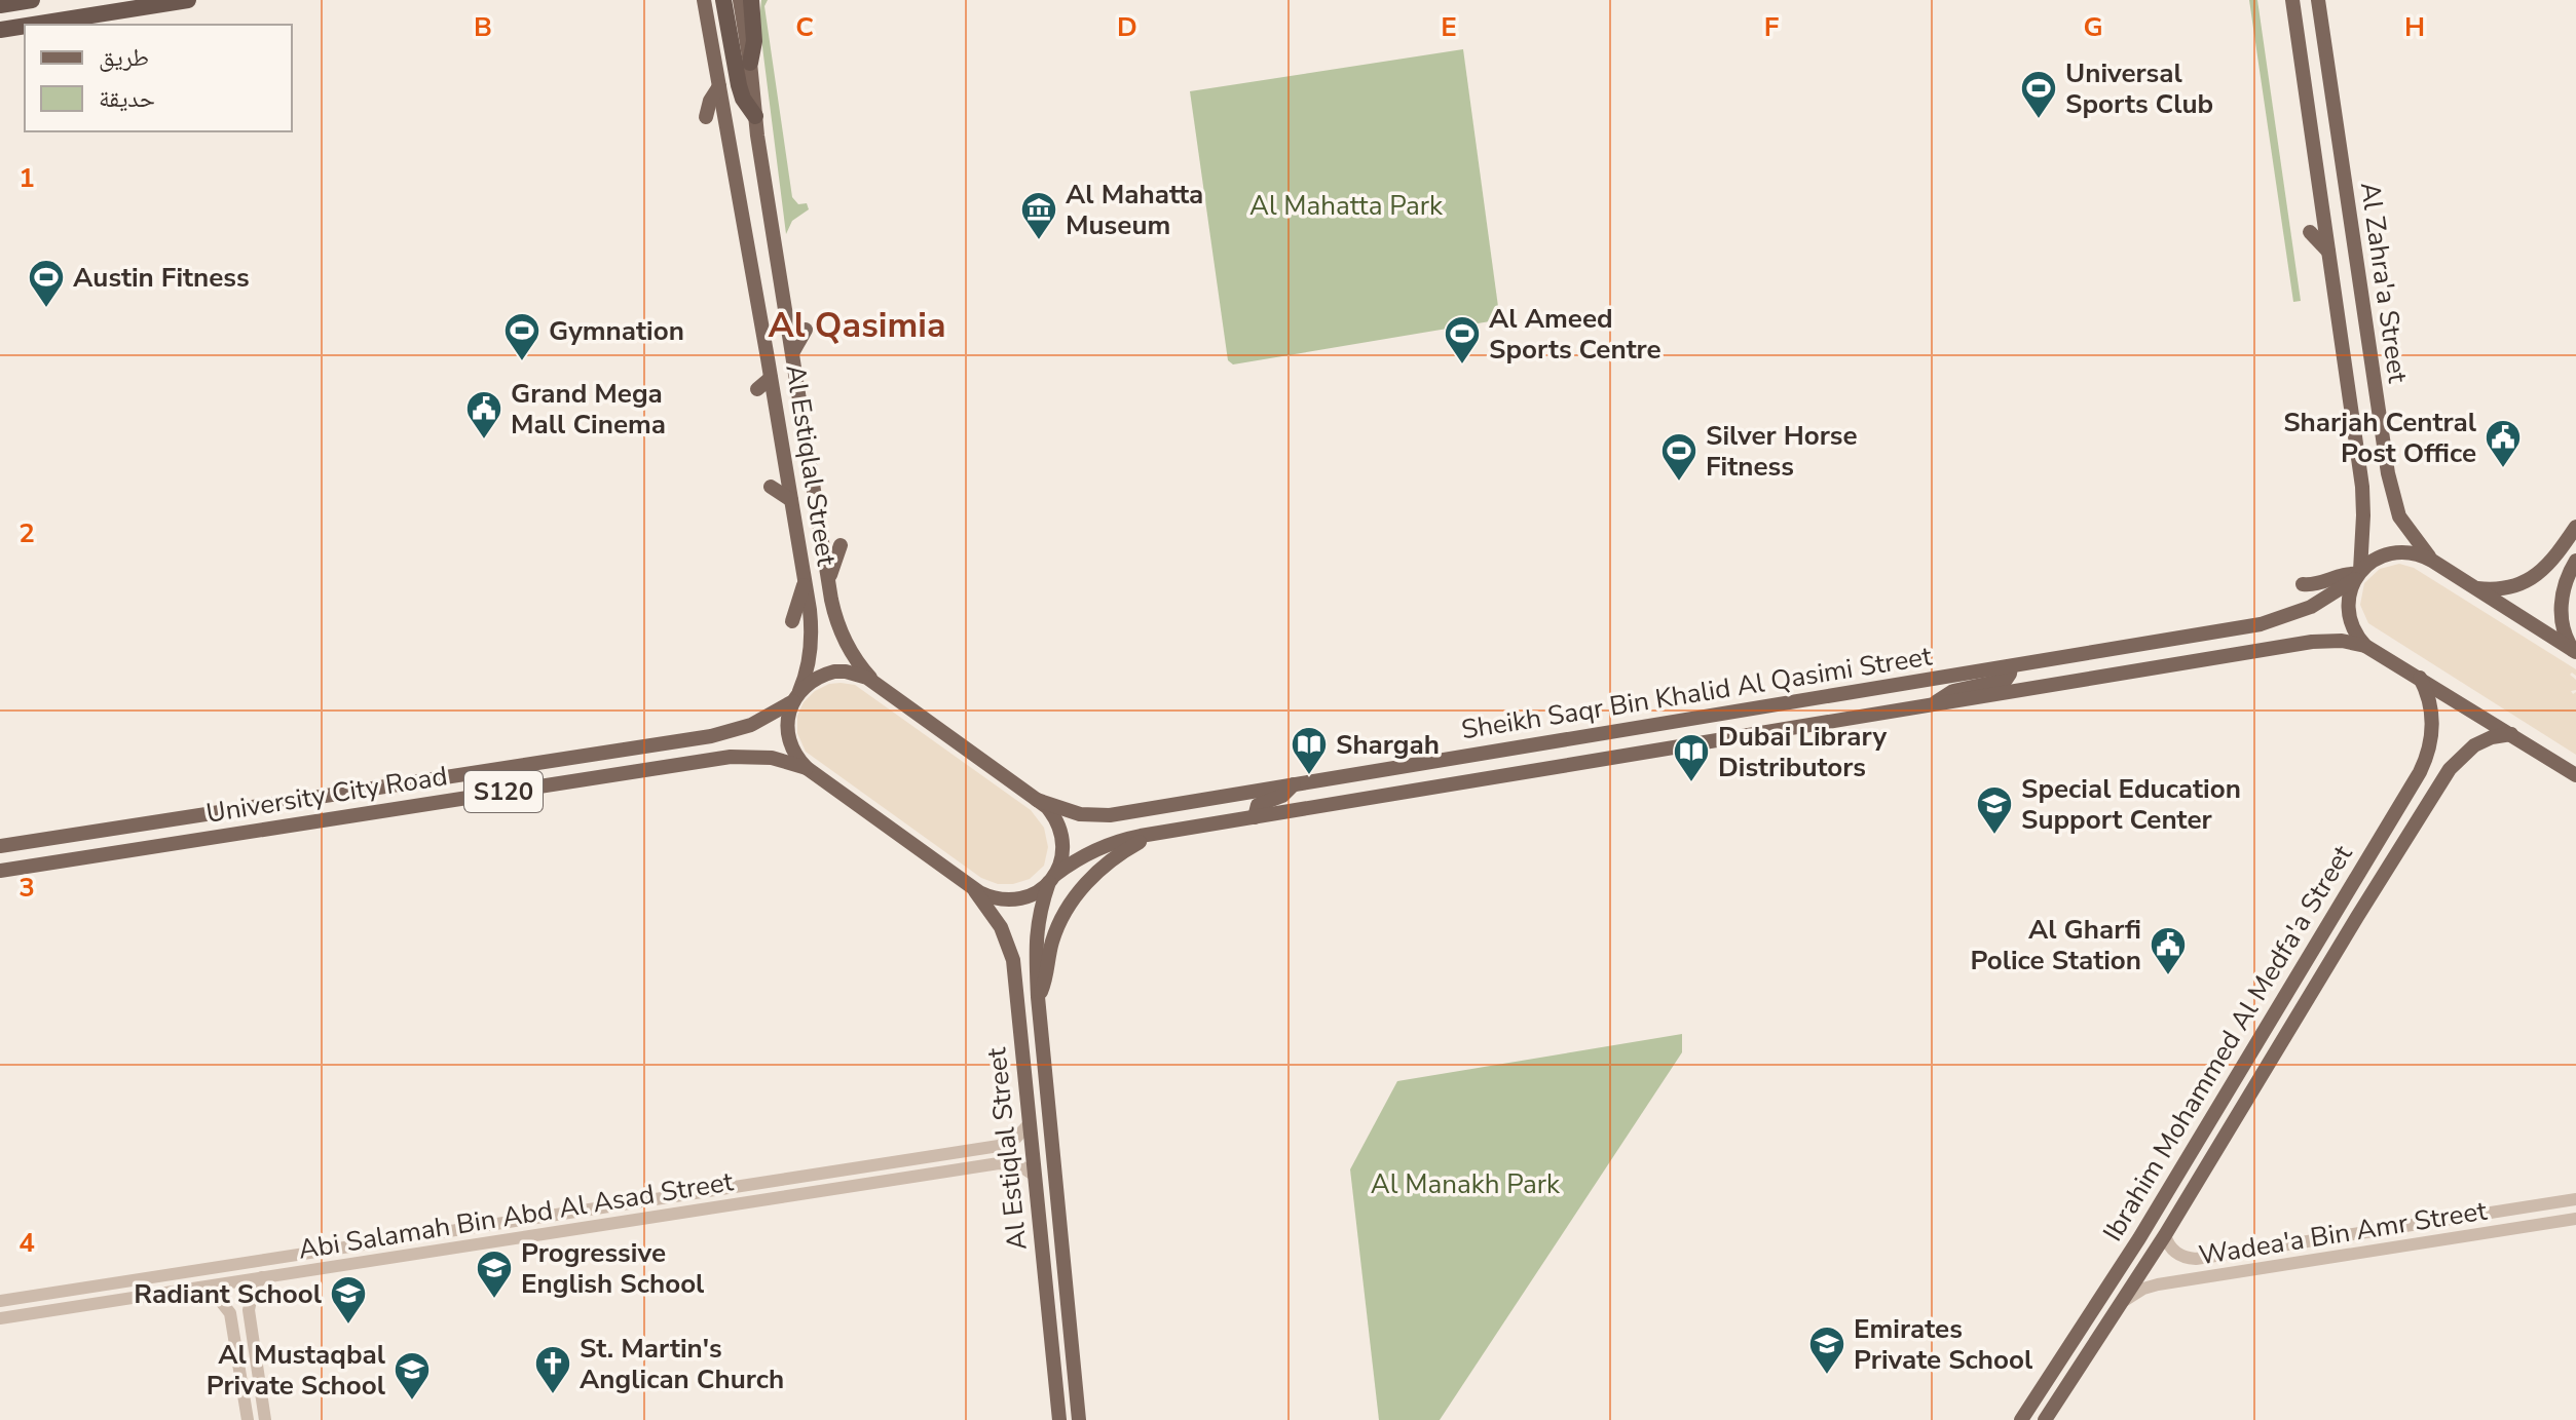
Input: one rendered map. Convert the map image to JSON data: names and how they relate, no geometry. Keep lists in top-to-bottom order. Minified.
{"streets":{"main road":["Al Zahra'a Street","Al Estiqlal Street","Sheikh Saqr Bin Khalid Al Qasimi Street","S120","University City Road","Ibrahim Mohammed Al Medfa'a Street"],"street":["Abi Salamah Bin Abd Al Asad Street","Wadea'a Bin Amr Street"]},"crossings":[["Al Zahra'a Street","Sheikh Saqr Bin Khalid Al Qasimi Street"],["Al Estiqlal Street","Sheikh Saqr Bin Khalid Al Qasimi Street"],["Al Estiqlal Street","University City Road"],["Al Estiqlal Street","Abi Salamah Bin Abd Al Asad Street"],["Ibrahim Mohammed Al Medfa'a Street","Wadea'a Bin Amr Street"]],"districts":["Al Qasimia"],"parks":["Al Mahatta Park","Al Manakh Park"],"places":{"sports":["Universal Sports Club","Austin Fitness","Gymnation","Al Ameed Sports Centre","Silver Horse Fitness"],"museum":["Al Mahatta Museum"],"public building":["Grand Mega Mall Cinema","Sharjah Central Post Office","Al Gharfi Police Station"],"library":["Shargah","Dubai Library Distributors"],"school or university":["Special Education Support Center","Progressive English School","Radiant School","Emirates Private School","Al Mustaqbal Private School"],"church":["St. Martin's Anglican Church"]},"legend":["طريق","حديقة"],"grid":{"columns":["B","C","D","E","F","G","H"],"rows":["1","2","3","4"]}}
